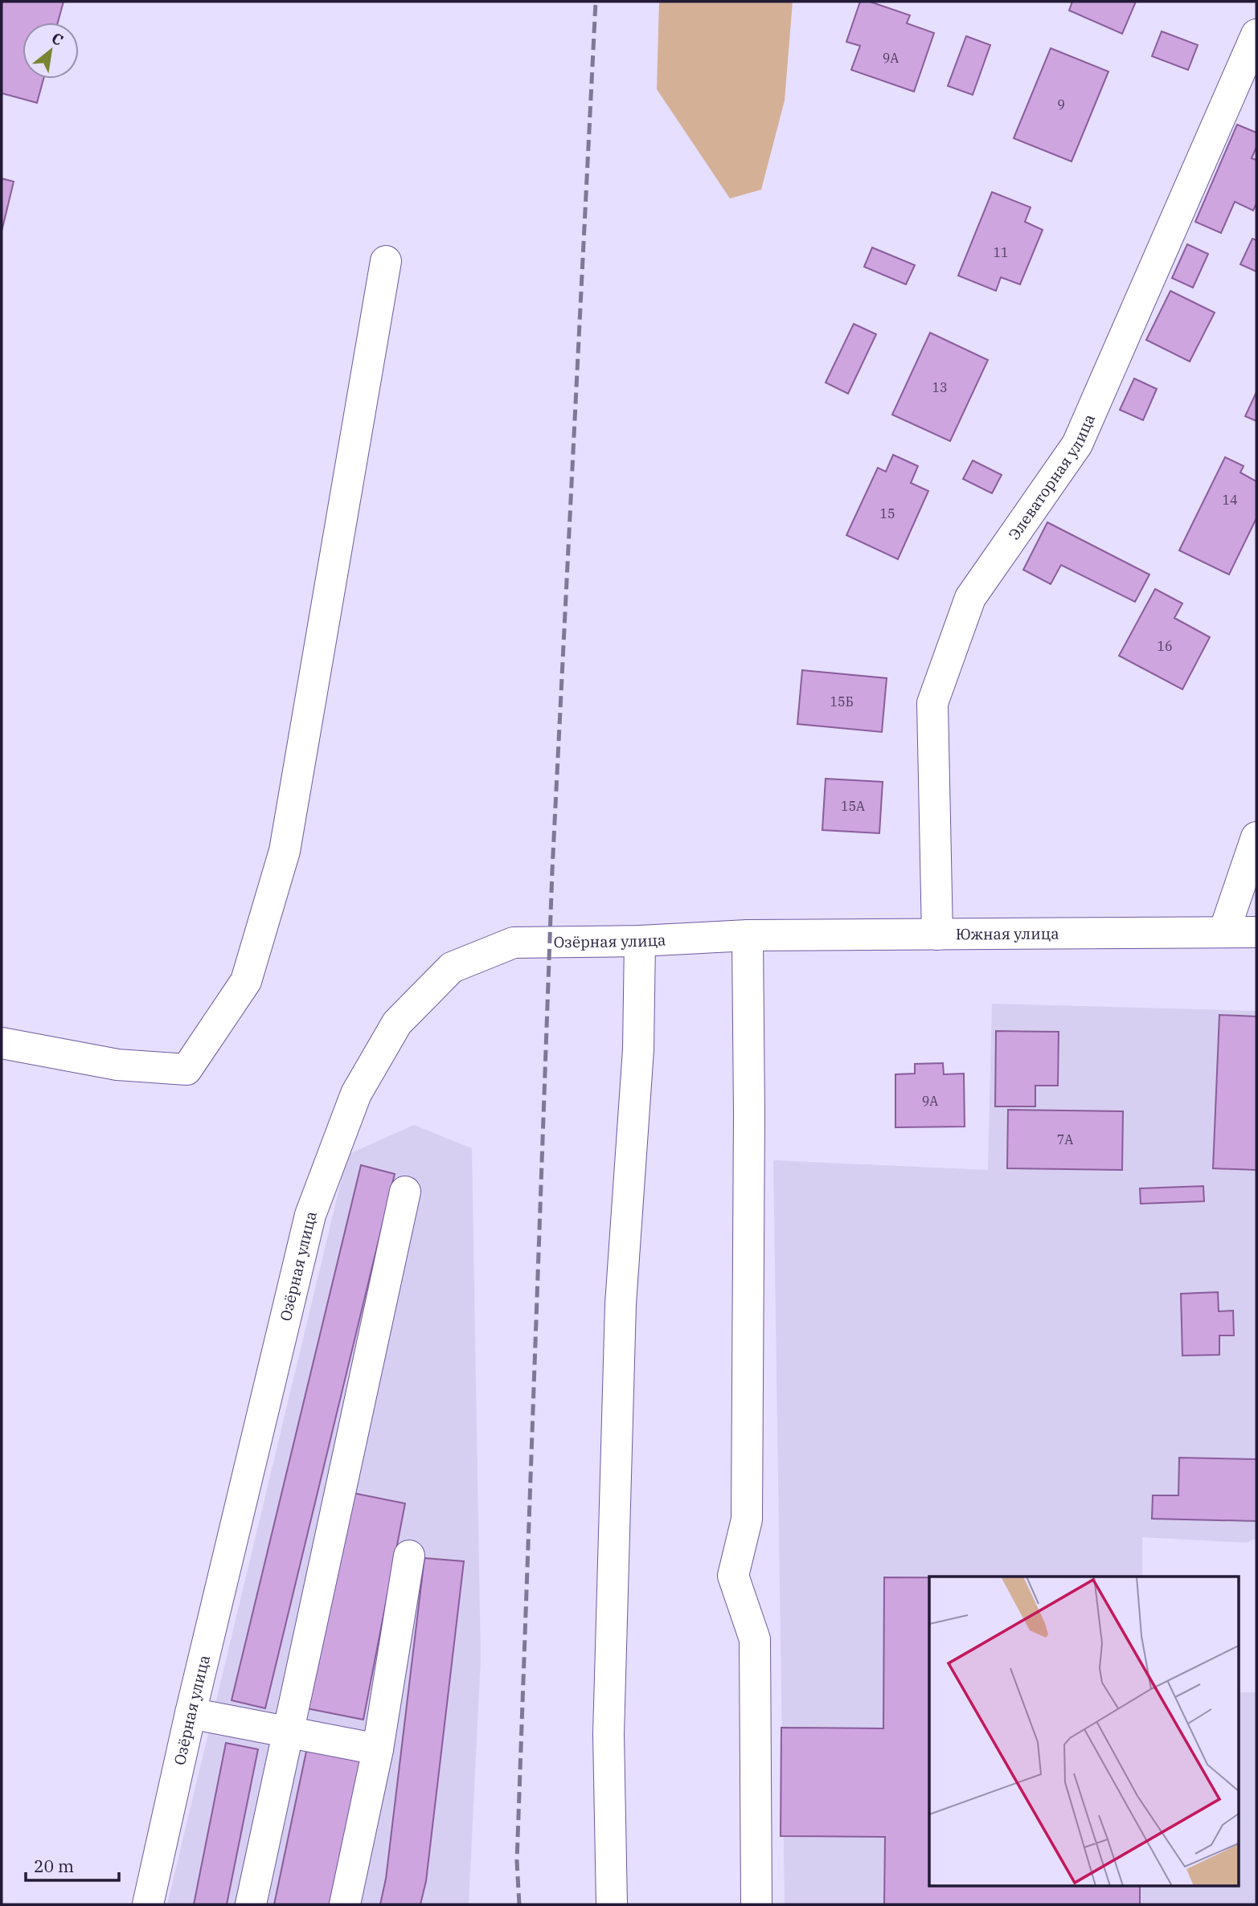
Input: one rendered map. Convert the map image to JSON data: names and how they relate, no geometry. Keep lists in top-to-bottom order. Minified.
{"streets":{"street":["Элеваторная улица","Южная улица","Озёрная улица"]},"crossings":[["Элеваторная улица","Южная улица"],["Южная улица","Озёрная улица"]],"house_numbers":["9А","9","11","13","14","15","16","15Б","15А","9А","7А"],"scale_bar":"20 m","north":"top right"}
